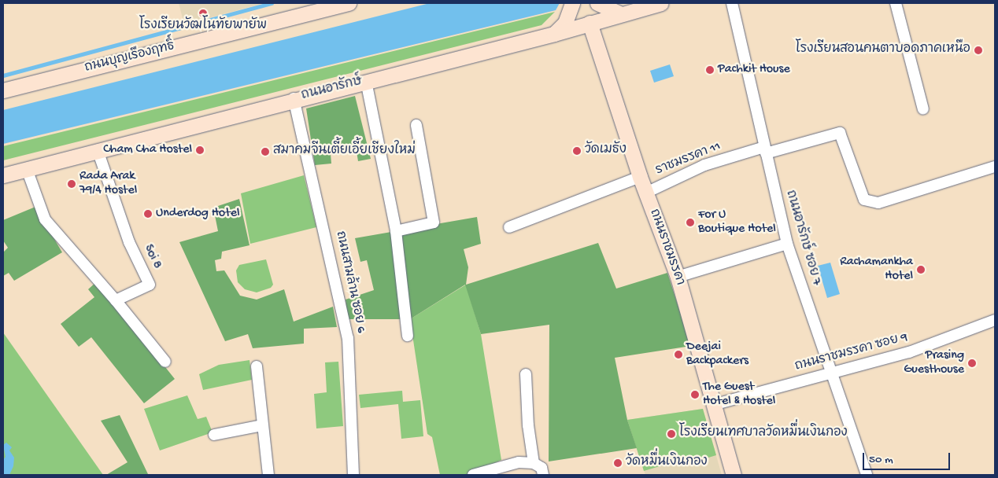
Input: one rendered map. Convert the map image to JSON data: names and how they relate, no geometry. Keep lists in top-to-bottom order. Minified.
{"streets":{"main road":["ถนนบุญเรืองฤทธิ์","ถนนอารักษ์","ถนนราชมรรคา"],"street":["ราชมรรคา 11","ถนนอารักษ์ ซอย 7","Soi 8","ถนนสามล้าน ซอย 6","ถนนราชมรรคา ซอย 9"]},"crossings":[["ถนนอารักษ์","ถนนราชมรรคา"],["ถนนอารักษ์","Soi 8"],["ถนนอารักษ์","ถนนสามล้าน ซอย 6"],["ราชมรรคา 11","ถนนอารักษ์ ซอย 7"],["ราชมรรคา 11","ถนนราชมรรคา"],["ถนนอารักษ์ ซอย 7","ถนนราชมรรคา ซอย 9"],["ถนนราชมรรคา","ถนนราชมรรคา ซอย 9"]],"places":["โรงเรียนวัฒโนทัยพายัพ","โรงเรียนสอนคนตาบอดภาคเหนือ","Pachkit House","Cham Cha Hostel","วัดเมธัง","สมาคมจีนเตี้ยเอี้ยเชียงใหม่","Rada Arak 79/4 Hostel","Underdog Hotel","For U Boutique Hotel","Rachamankha Hotel","Deejai Backpackers","Prasing Guesthouse","The Guest Hotel & Hostel","โรงเรียนเทศบาลวัดหมื่นเงินกอง","วัดหมื่นเงินกอง"],"scale_bar":"50 m"}
